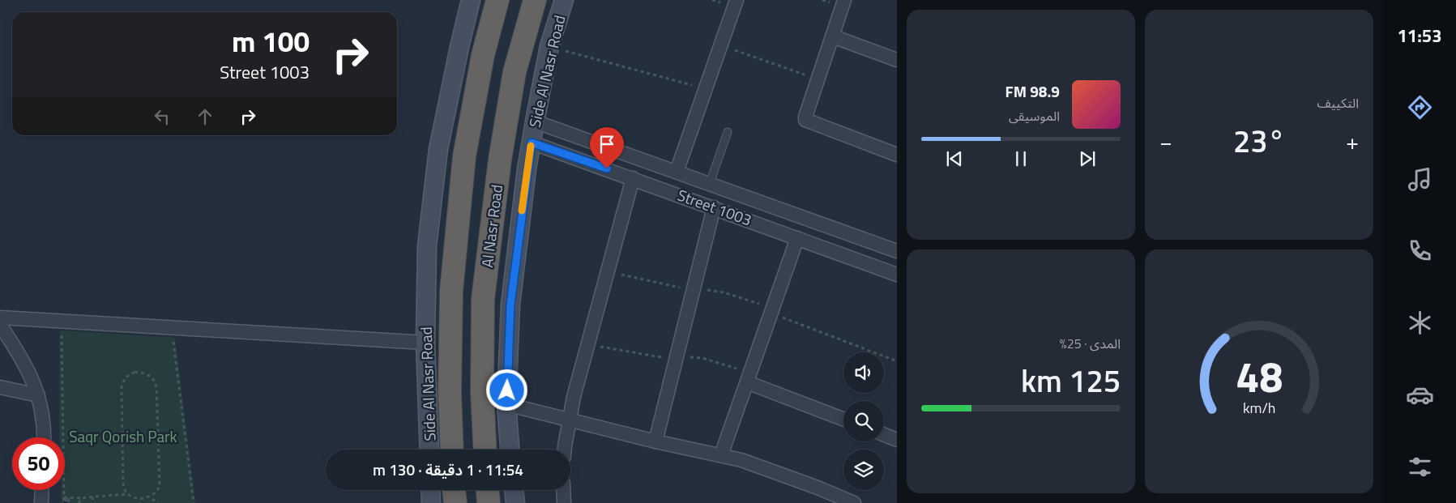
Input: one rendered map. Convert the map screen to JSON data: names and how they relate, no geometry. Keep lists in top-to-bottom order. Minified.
{"streets":{"highway":["Al Nasr Road"],"main road":["Side Al Nasr Road"],"street":["Street 1003"]},"crossings":[["Side Al Nasr Road","Street 1003"]],"parks":["Saqr Qorish Park"],"page":{"tabs":"11:53","tile":["التكييف",["المدى · 25%","125 km"]],"turn":["100 m","Street 1003"],"song":["98.9 FM","الموسيقى"],"heat":["−","23°","+"],"limit":"50","trip":"11:54 · 1 دقيقة · 130 m","gauge":["48","km/h"]}}
